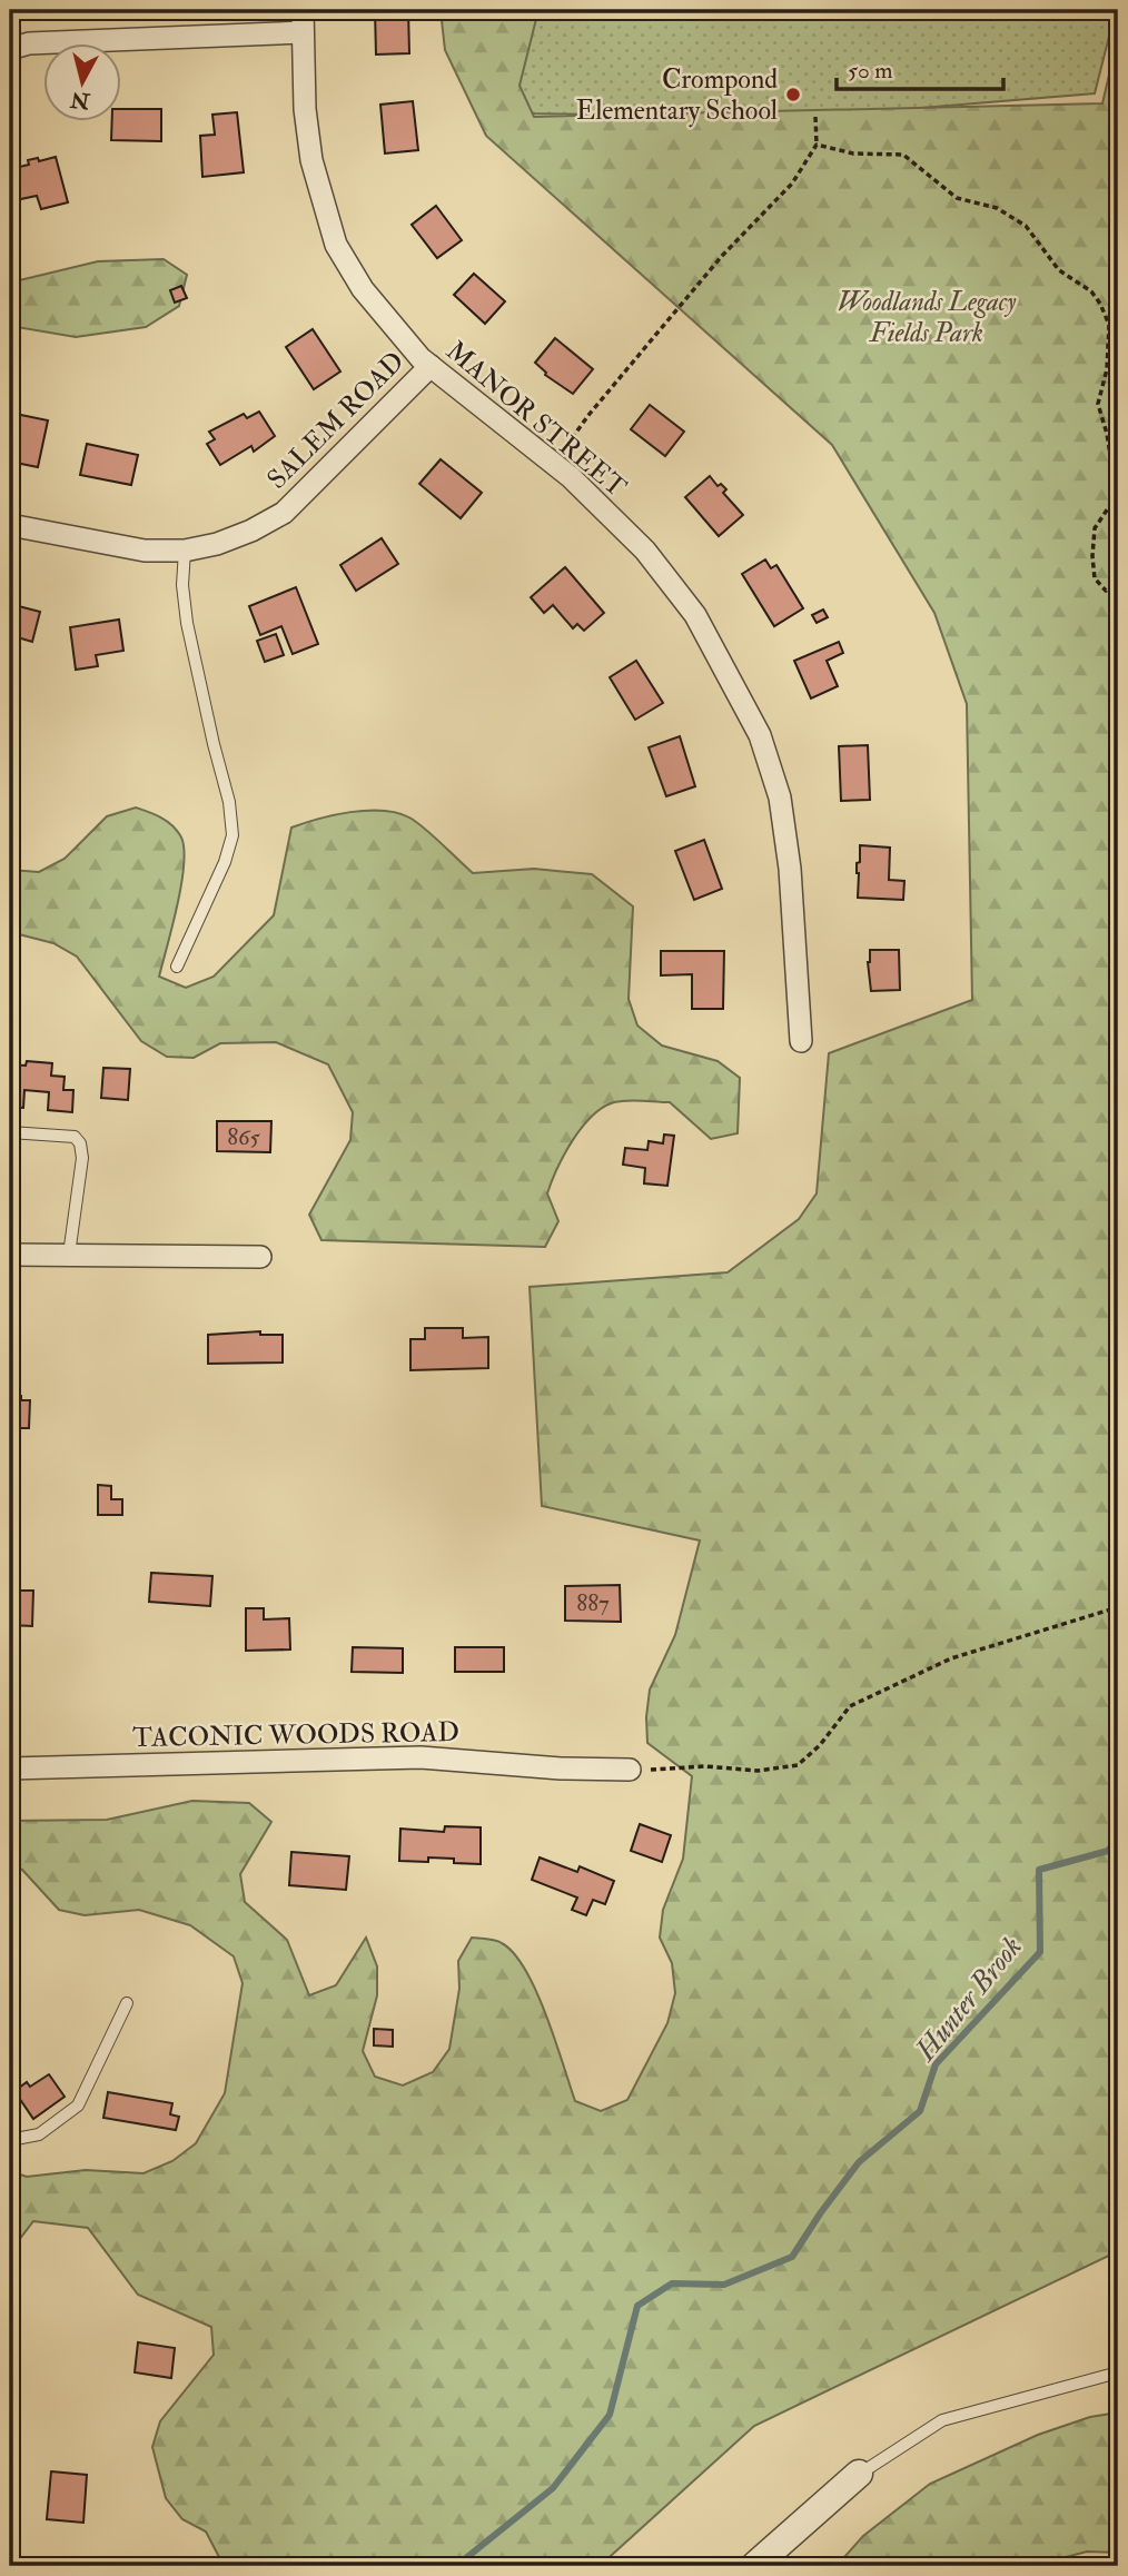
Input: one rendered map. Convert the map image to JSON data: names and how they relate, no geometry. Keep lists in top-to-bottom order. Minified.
{"streets":{"street":["MANOR STREET","SALEM ROAD","TACONIC WOODS ROAD"]},"crossings":[["MANOR STREET","SALEM ROAD"]],"water":["Hunter Brook"],"parks":["Woodlands Legacy Fields Park"],"places":["Crompond Elementary School"],"house_numbers":["865","887"],"scale_bar":"50 m","north":"bottom"}
